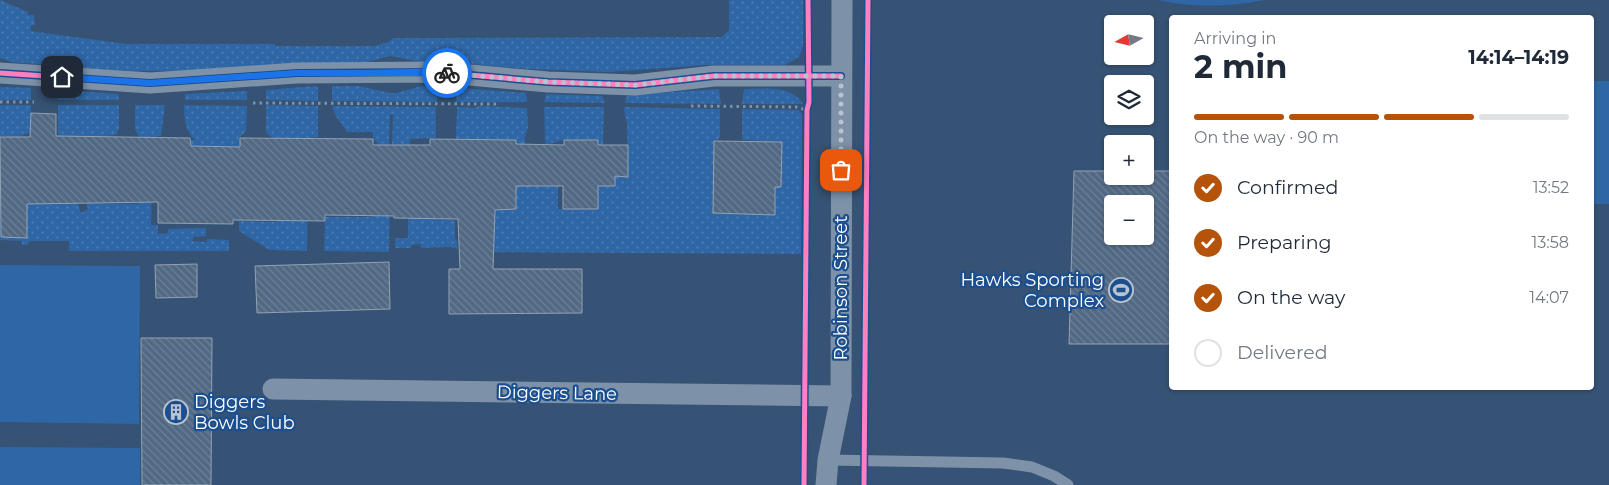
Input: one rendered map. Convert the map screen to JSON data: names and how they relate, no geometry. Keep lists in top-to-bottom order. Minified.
{"streets":{"street":["Robinson Street","Diggers Lane"]},"crossings":[["Robinson Street","Diggers Lane"]],"places":{"sports":["Hawks Sporting Complex"],"building":["Diggers Bowls Club"]},"north":"left","page":{"map_buttons":["+","−"],"heading":["2 min","Arriving in","14:14–14:19"],"bar":"On the way · 90 m","list":[["Confirmed","13:52"],["Preparing","13:58"],["On the way","14:07"],"Delivered"]}}
